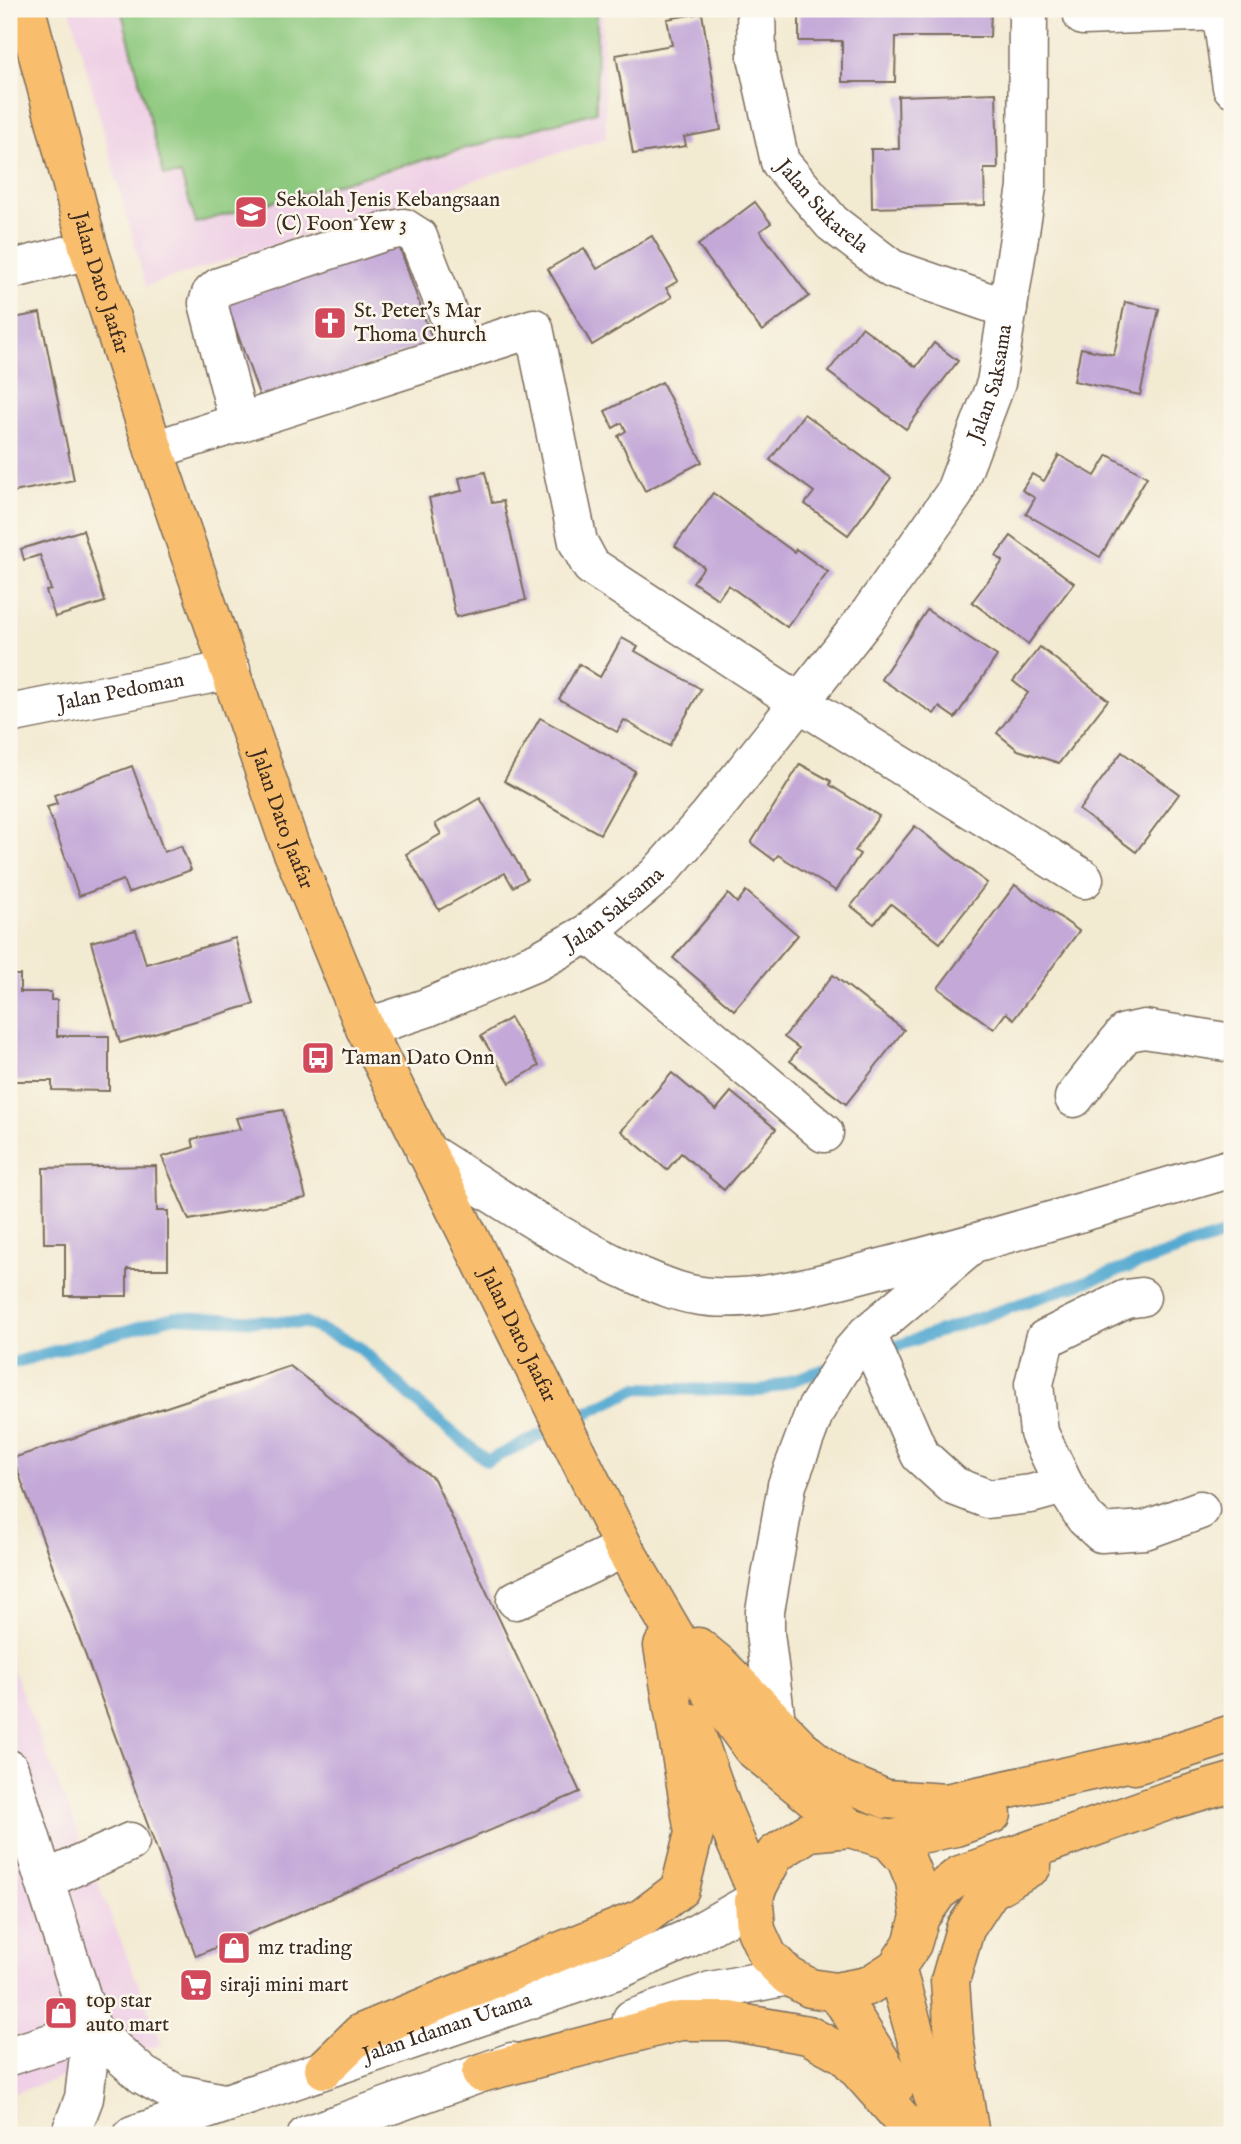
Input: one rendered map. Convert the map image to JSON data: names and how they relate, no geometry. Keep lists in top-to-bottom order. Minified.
{"streets":{"main road":["Jalan Dato Jaafar"],"street":["Jalan Sukarela","Jalan Saksama","Jalan Pedoman","Jalan Idaman Utama"]},"crossings":[["Jalan Sukarela","Jalan Saksama"],["Jalan Dato Jaafar","Jalan Saksama"],["Jalan Dato Jaafar","Jalan Pedoman"],["Jalan Dato Jaafar","Jalan Idaman Utama"]],"places":{"school or university":["Sekolah Jenis Kebangsaan (C) Foon Yew 3"],"church":["St. Peter's Mar Thoma Church"],"bus stop":["Taman Dato Onn"],"shop":["mz trading","top star auto mart"],"supermarket":["siraji mini mart"]}}
